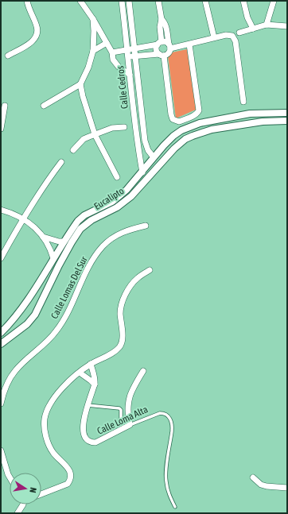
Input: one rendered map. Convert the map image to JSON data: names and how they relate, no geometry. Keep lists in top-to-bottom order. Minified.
{"streets":{"street":["Calle Cedros","Eucalipto","Calle Lomas Del Sur","Calle Loma Alta"]},"crossings":[["Calle Cedros","Eucalipto"]],"north":"right"}
